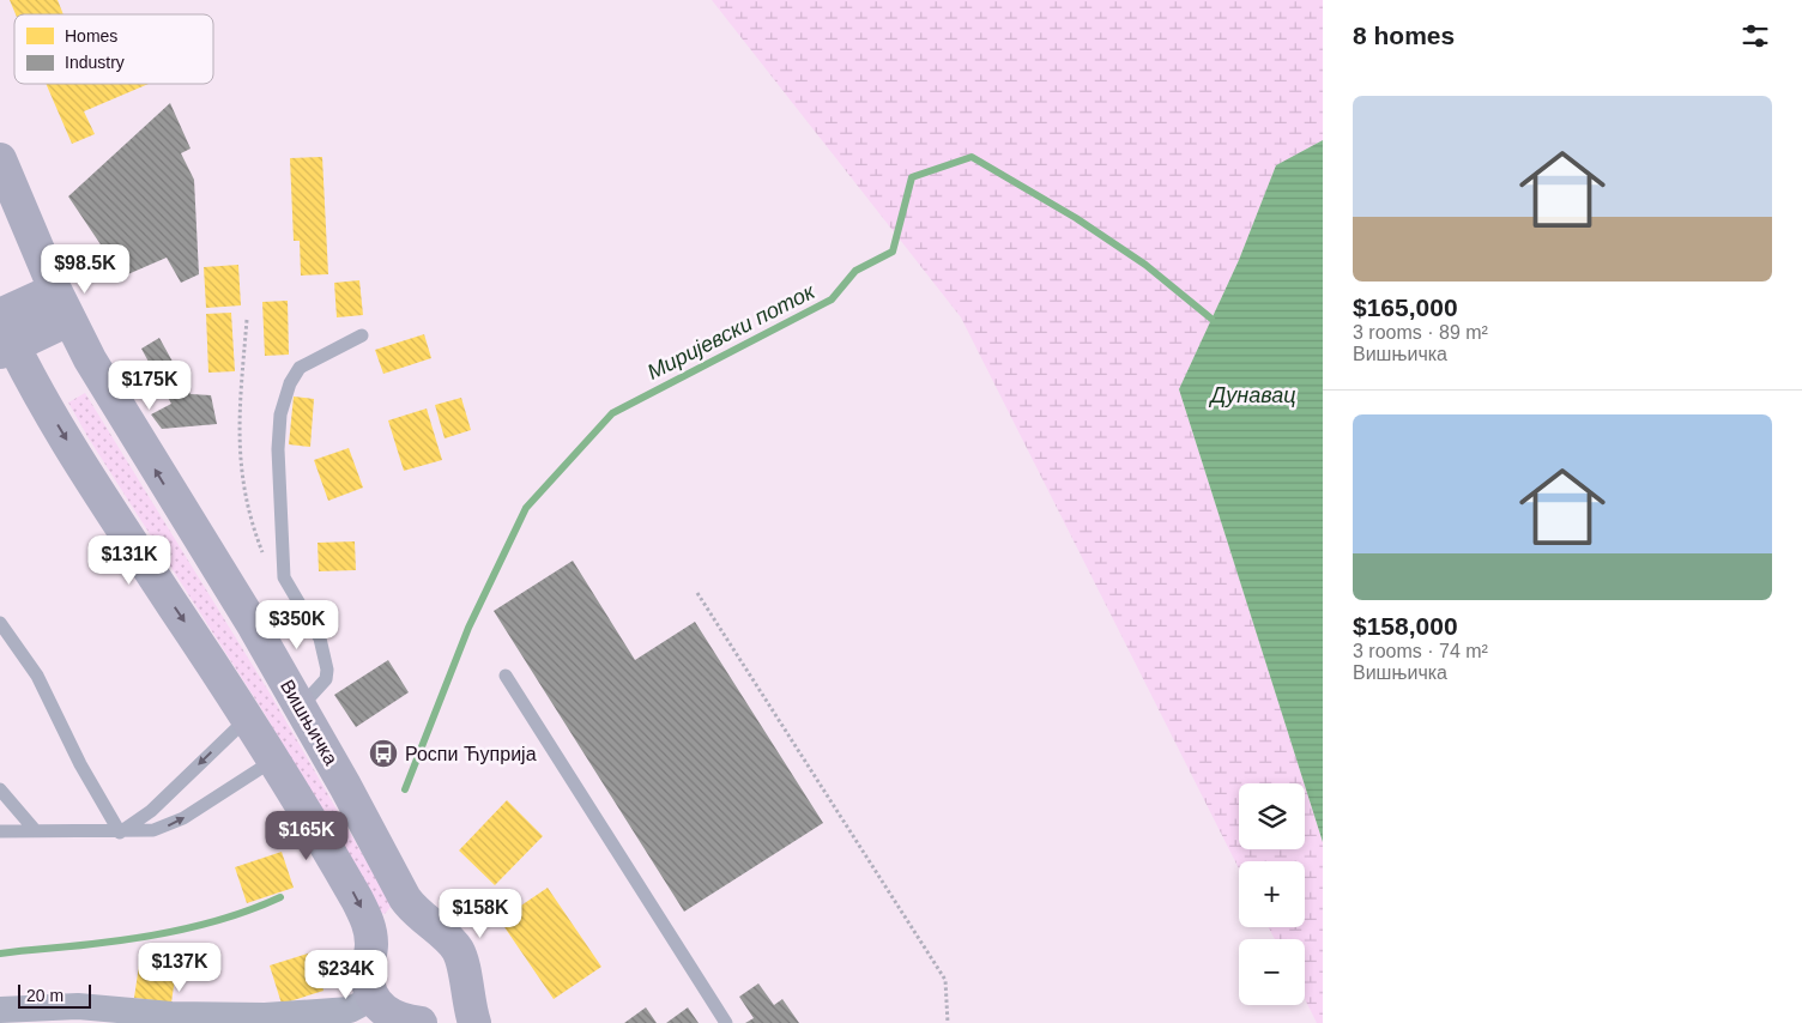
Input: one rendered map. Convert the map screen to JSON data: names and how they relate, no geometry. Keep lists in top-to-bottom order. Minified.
{"streets":{"street":["Вишњичка"]},"water":["Миријевски поток","Дунавац"],"places":{"bus stop":["Роспи Ћуприја"]},"legend":["Homes","Industry"],"scale_bar":"20 m","page":{"heading":"8 homes","list":[{"name":"$165,000","note":"3 rooms · 89 m² · Вишњичка"},{"name":"$158,000","note":"3 rooms · 74 m² · Вишњичка"}],"price":["$98.5K","$175K","$131K","$350K","$165K","$158K","$137K","$234K"],"map_buttons":["+","−"],"scale":"20 m"}}
